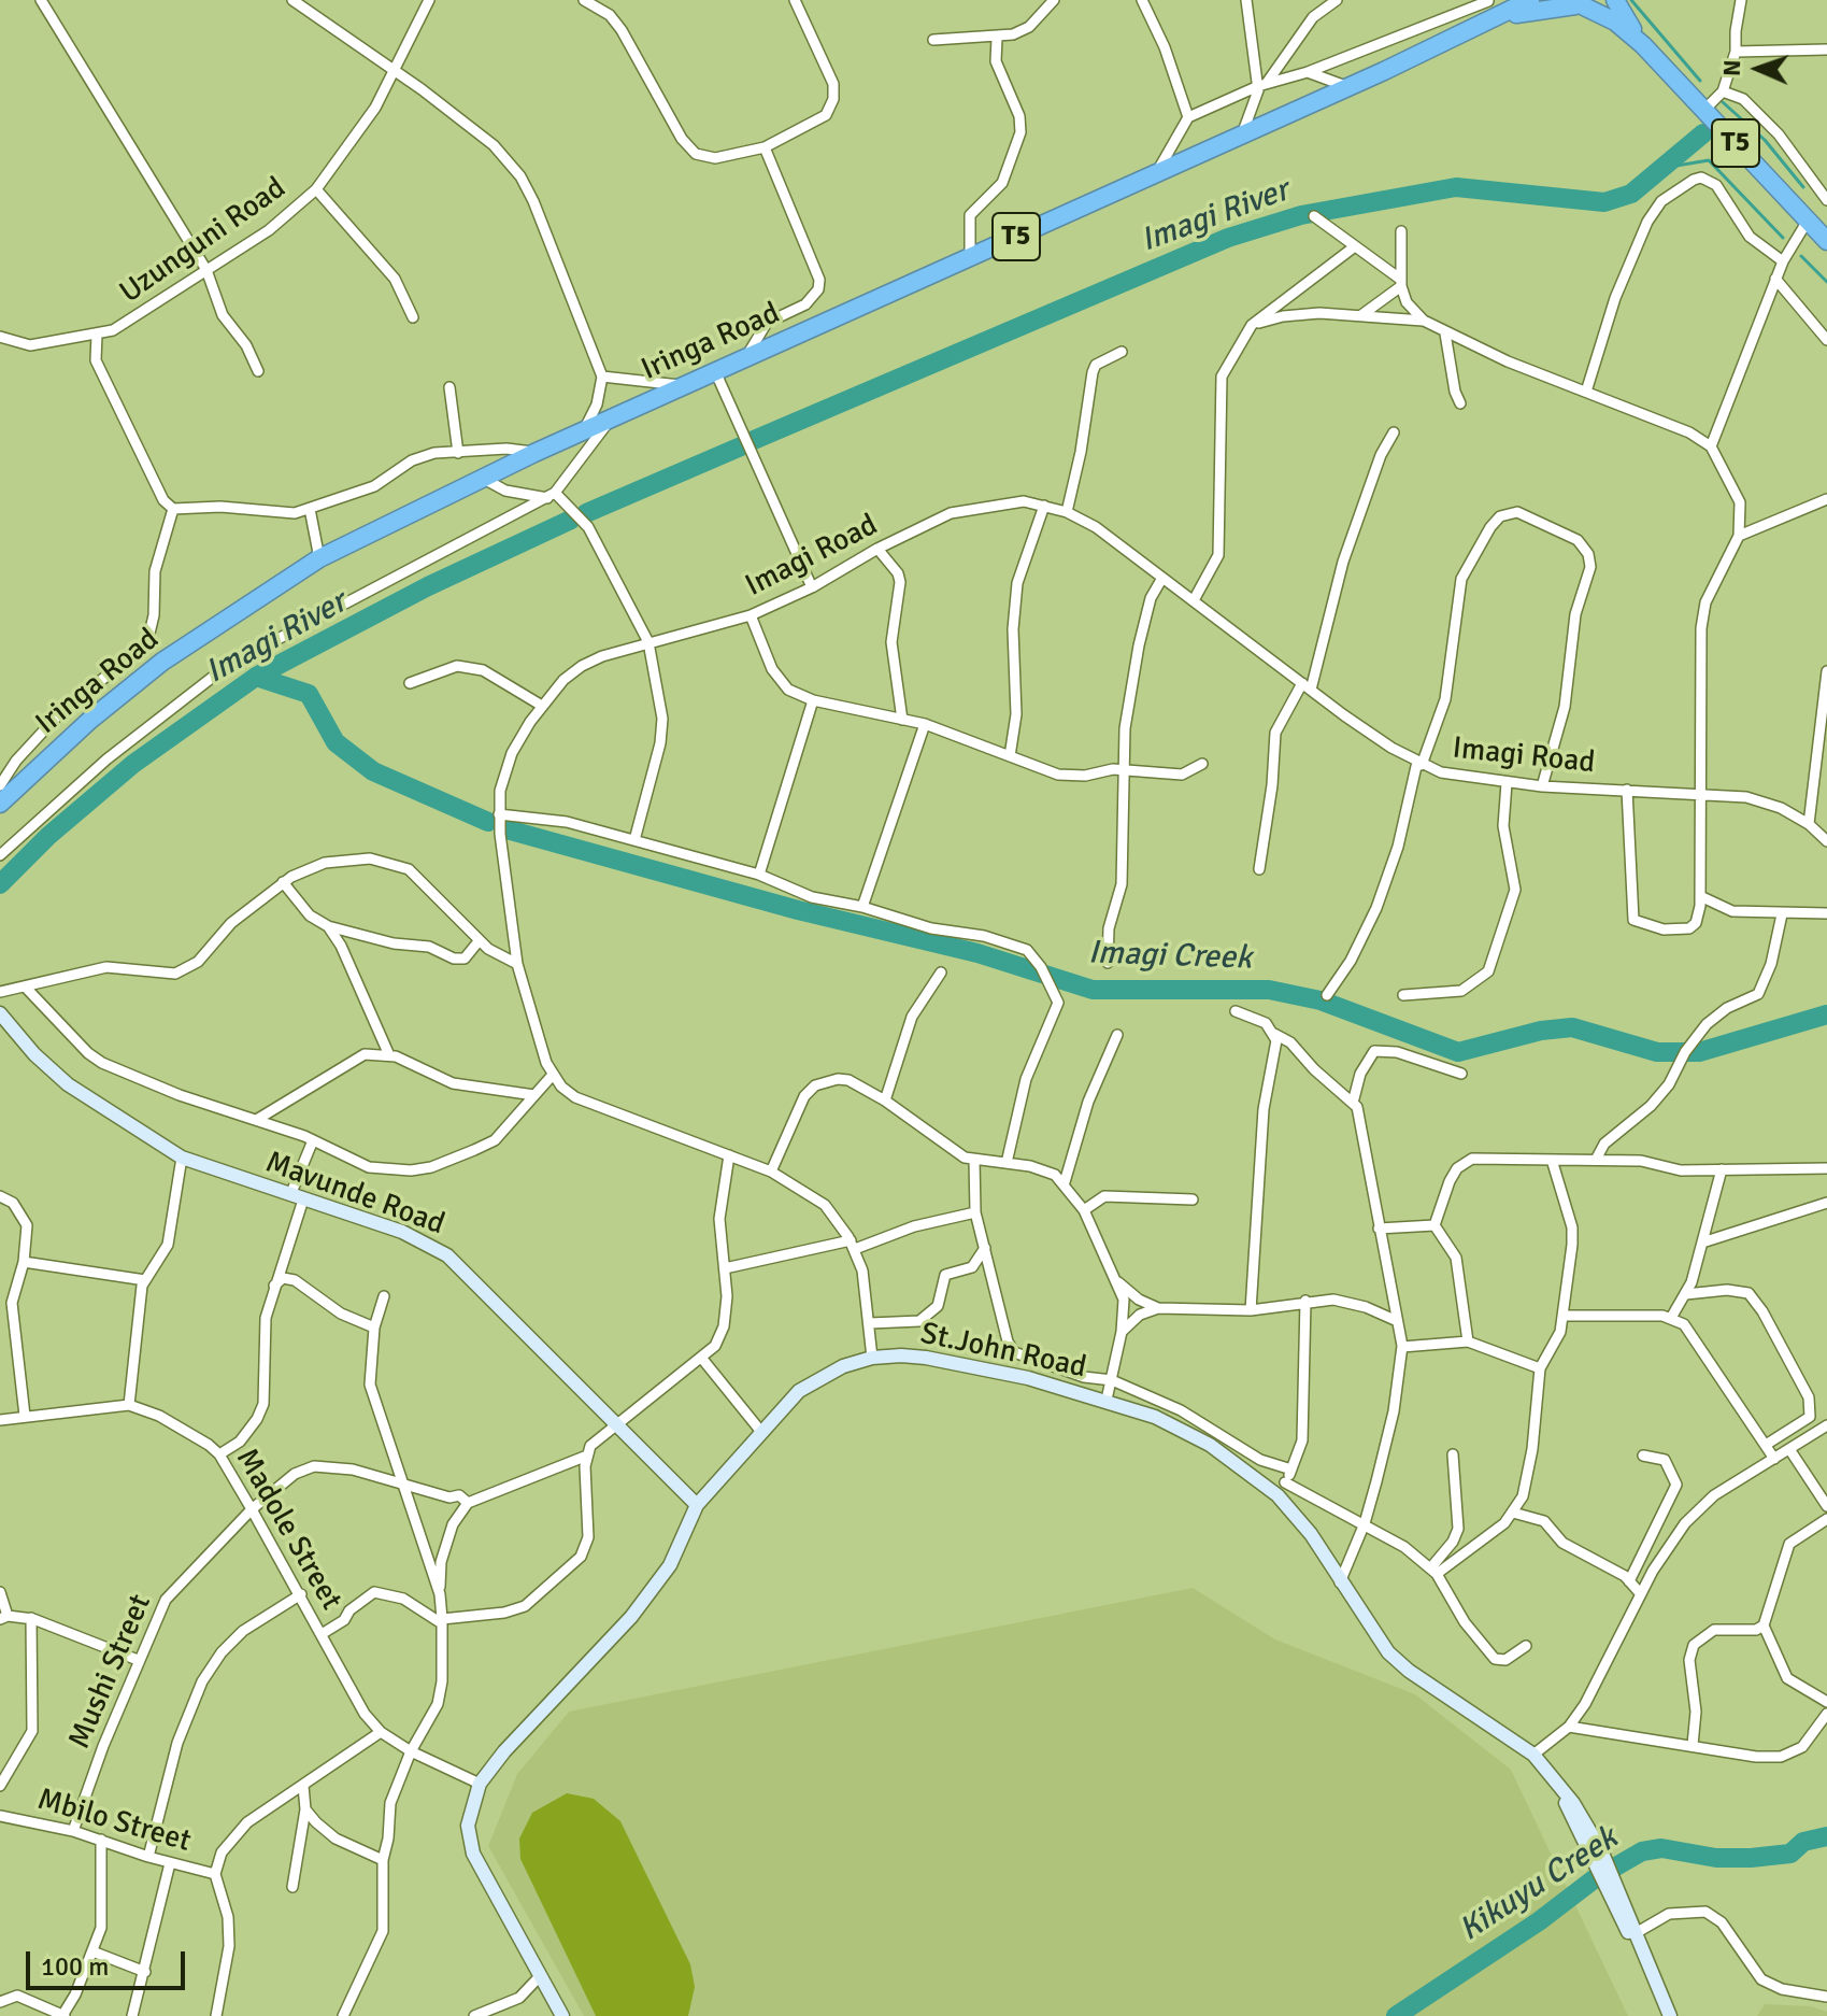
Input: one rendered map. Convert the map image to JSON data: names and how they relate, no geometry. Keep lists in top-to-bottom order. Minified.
{"streets":{"highway":["T5","Iringa Road"],"street":["Uzunguni Road","Imagi Road","Mavunde Road","St.John Road","Madole Street","Mushi Street","Mbilo Street"]},"crossings":[["T5","Iringa Road"],["Imagi Road","St.John Road"],["Mavunde Road","St.John Road"],["St.John Road","Madole Street"],["Madole Street","Mushi Street"],["Mushi Street","Mbilo Street"]],"water":["Imagi River","Imagi Creek","Kikuyu Creek"],"scale_bar":"100 m","north":"left"}
